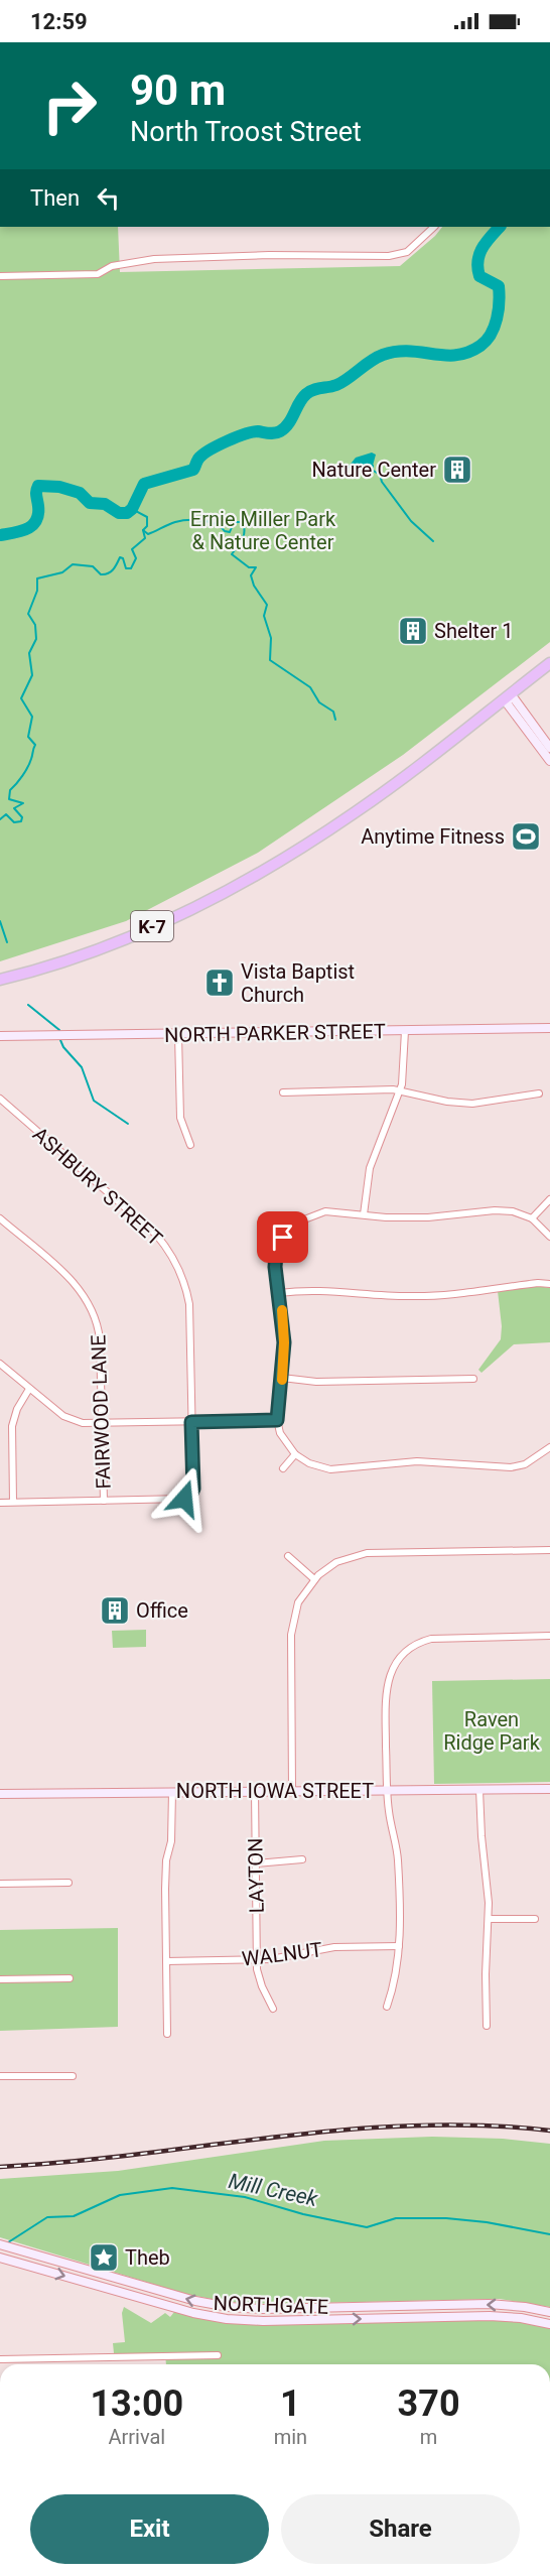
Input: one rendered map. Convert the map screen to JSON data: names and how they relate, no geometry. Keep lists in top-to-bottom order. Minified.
{"streets":{"highway":["K-7"],"main road":["NORTH PARKER STREET","NORTH IOWA STREET","NORTHGATE"],"street":["ASHBURY STREET","FAIRWOOD LANE","LAYTON","WALNUT"]},"crossings":[["ASHBURY STREET","FAIRWOOD LANE"],["NORTH IOWA STREET","LAYTON"],["LAYTON","WALNUT"]],"water":["Mill Creek"],"parks":["Ernie Miller Park & Nature Center","Raven Ridge Park"],"places":{"building":["Nature Center","Shelter 1","Office"],"sports":["Anytime Fitness"],"church":["Vista Baptist Church"],"place":["Theb"]},"page":{"status":"12:59","turn":["90 m","North Troost Street"],"then":"Then","eta":["13:00","Arrival","1","min","370","m"],"buttons":["Exit","Share"]}}
